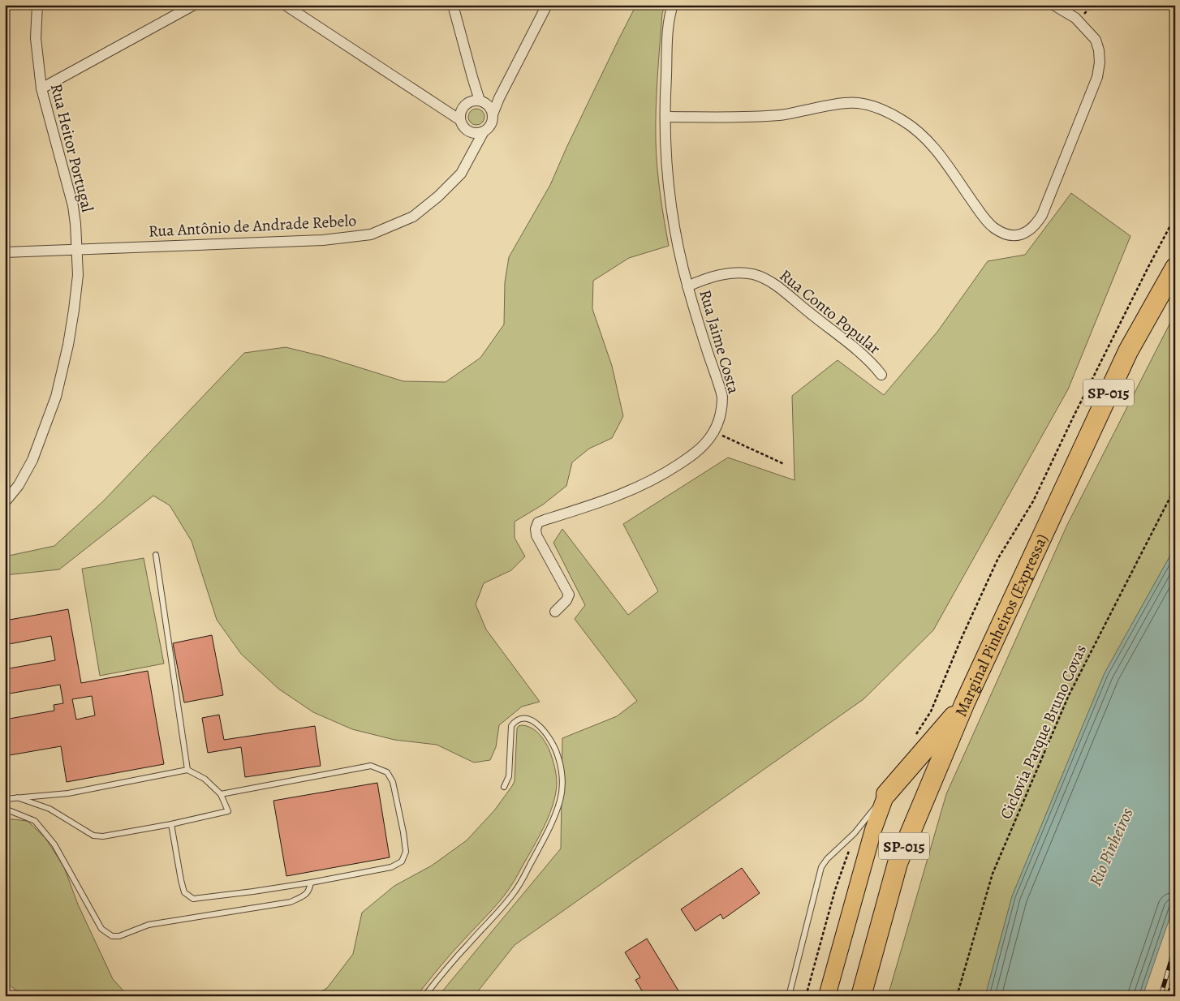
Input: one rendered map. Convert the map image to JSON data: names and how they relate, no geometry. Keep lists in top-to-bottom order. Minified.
{"streets":{"highway":["SP-015","Marginal Pinheiros (Expressa)"],"street":["Rua Heitor Portugal","Rua Antônio de Andrade Rebelo","Rua Conto Popular","Rua Jaime Costa"],"path":["Ciclovia Parque Bruno Covas"]},"crossings":[["Rua Heitor Portugal","Rua Antônio de Andrade Rebelo"],["Rua Conto Popular","Rua Jaime Costa"]],"water":["Rio Pinheiros"]}
